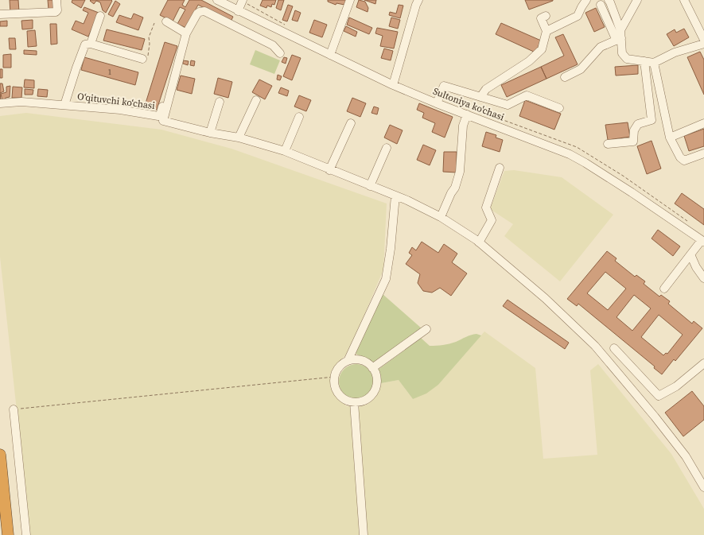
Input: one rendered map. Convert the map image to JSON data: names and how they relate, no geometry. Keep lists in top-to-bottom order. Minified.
{"streets":{"street":["Oʻqituvchi koʻchasi","Sultoniya ko'chasi"]},"house_numbers":["1"]}
